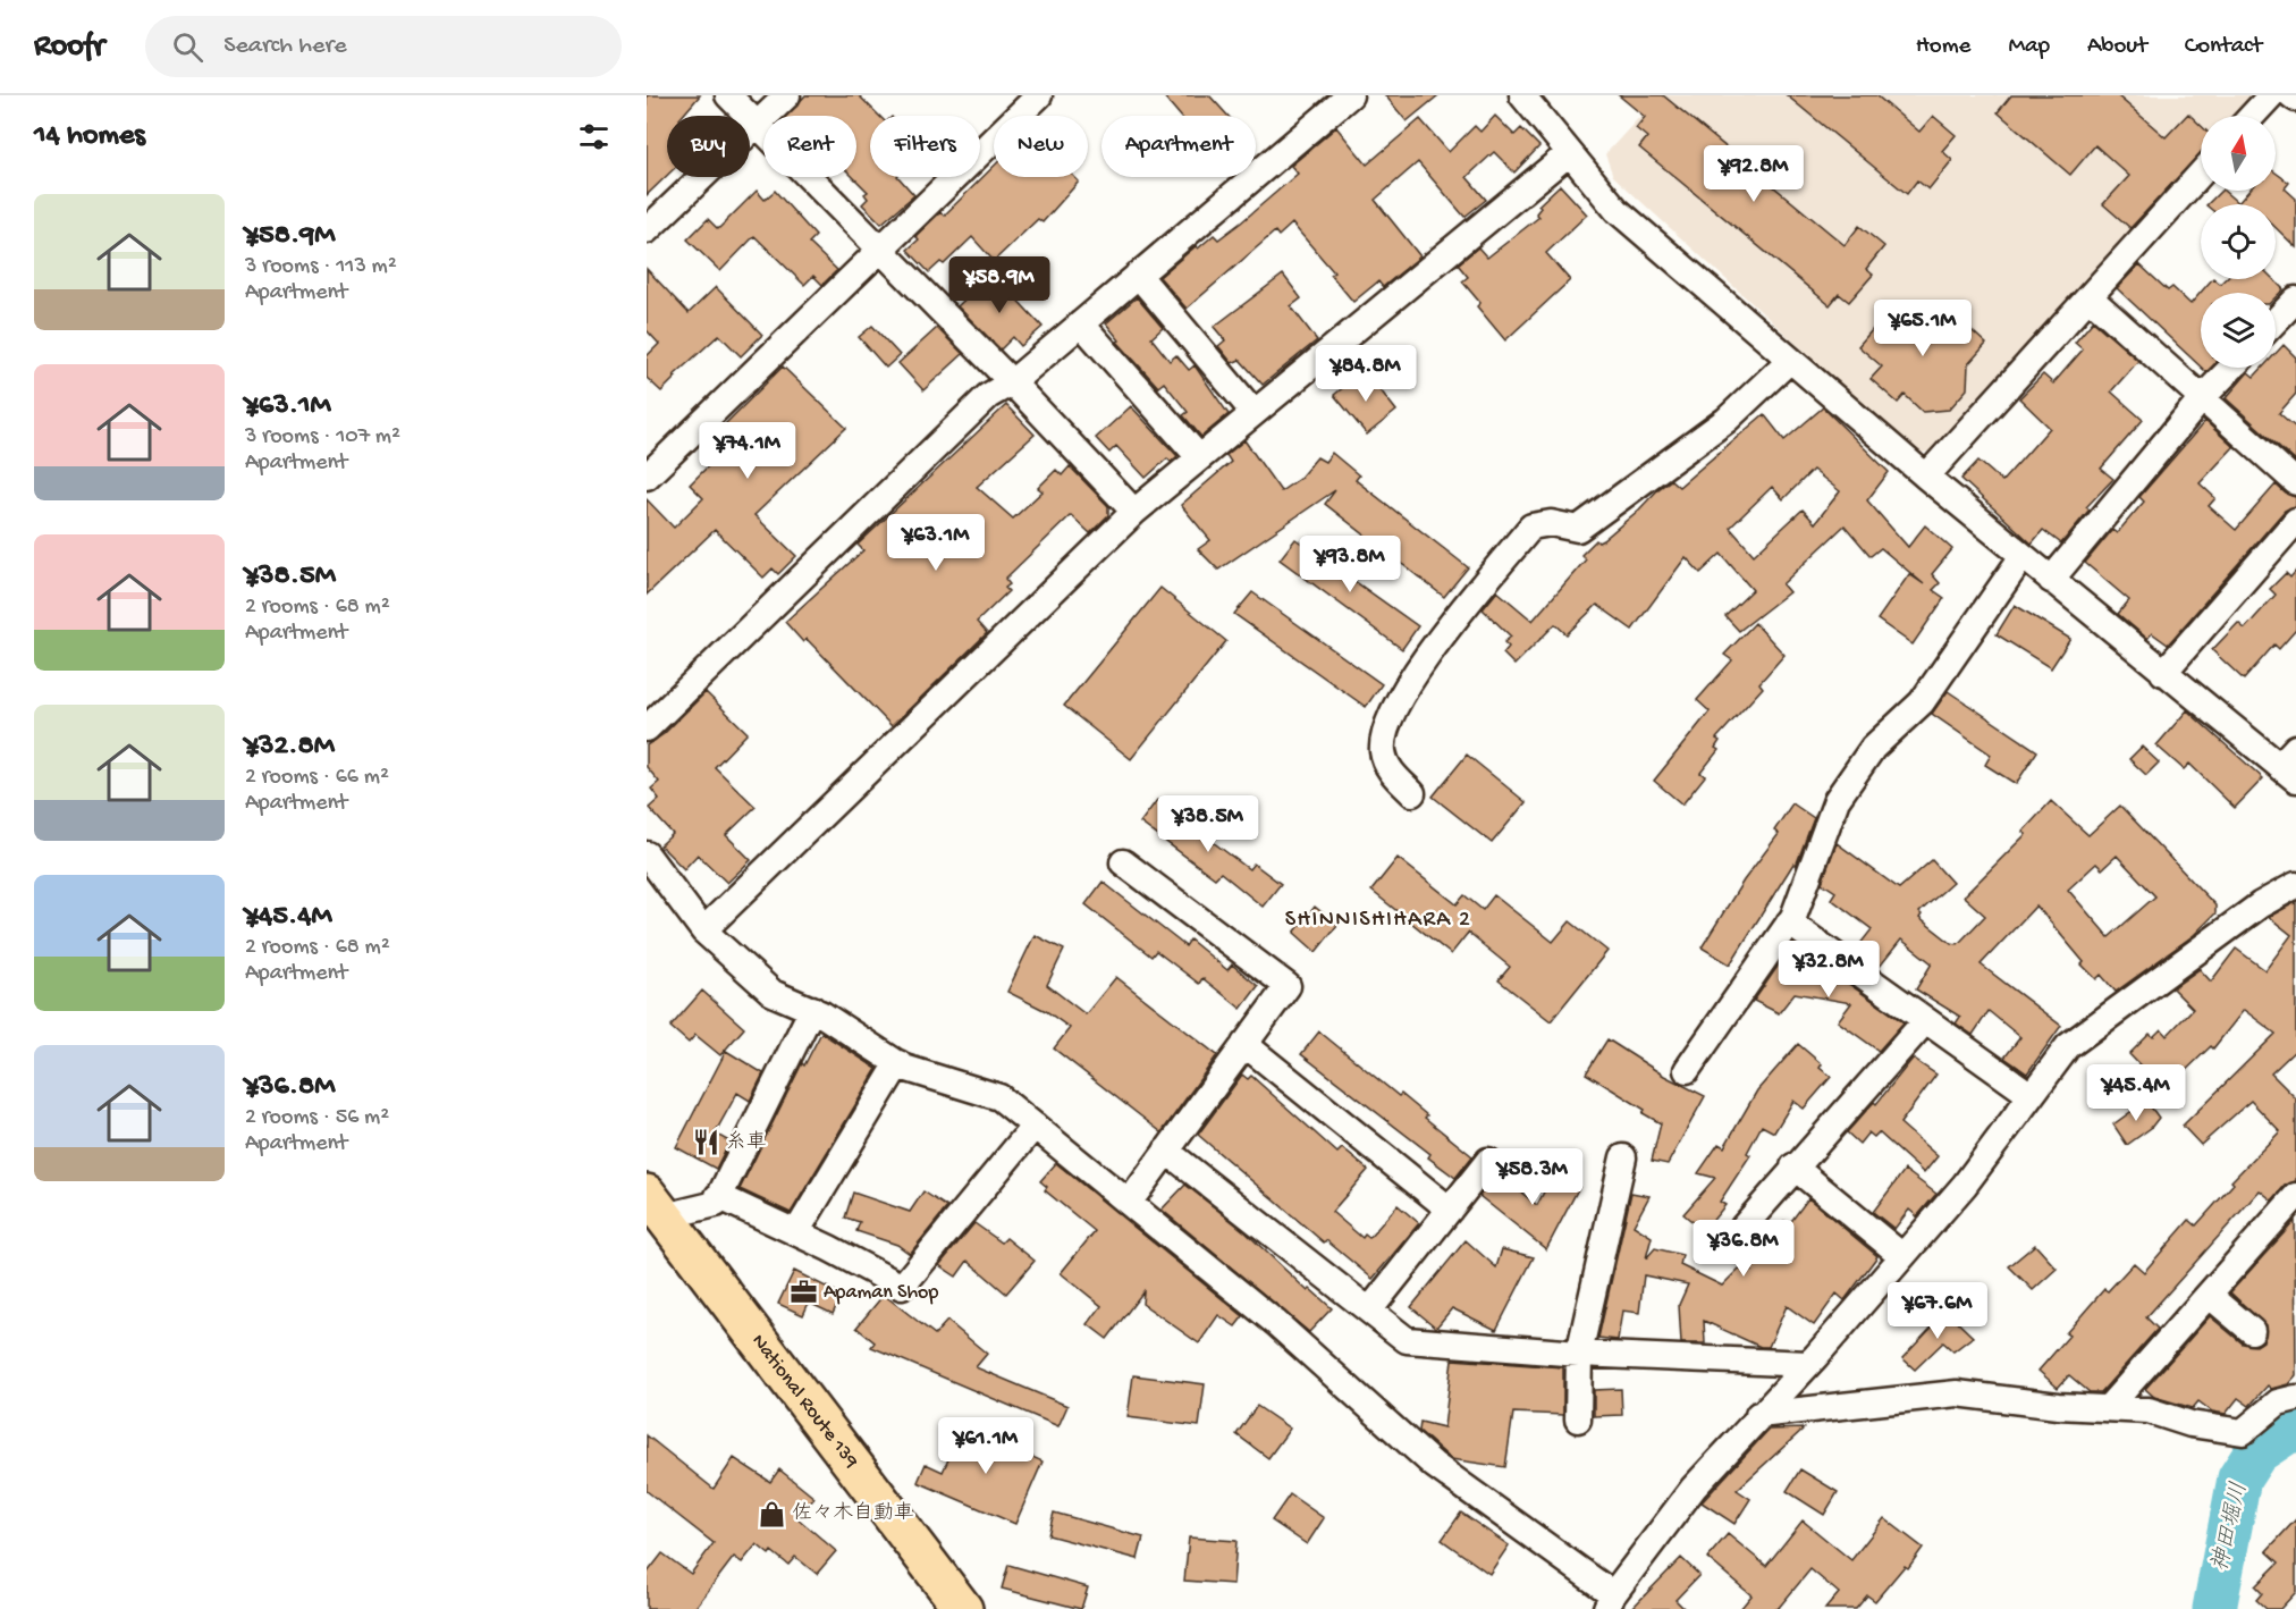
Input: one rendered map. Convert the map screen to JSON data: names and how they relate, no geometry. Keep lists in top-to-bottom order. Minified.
{"streets":{"highway":["National Route 139"]},"districts":["SHINNISHIHARA 2"],"water":["神田堀川"],"places":{"restaurant":["糸車"],"office":["Apaman Shop"],"shop":["佐々木自動車"]},"north":"top","page":{"header":"Roofr","search":"Search here","nav":["Home","Map","About","Contact"],"heading":"14 homes","chip":["Buy","Rent","Filters","New","Apartment"],"price":["¥92.8M","¥58.9M","¥65.1M","¥84.8M","¥74.1M","¥63.1M","¥93.8M","¥38.5M","¥32.8M","¥45.4M","¥58.3M","¥36.8M","¥67.6M","¥61.1M"],"list":[{"name":"¥58.9M","note":"3 rooms · 113 m² · Apartment"},{"name":"¥63.1M","note":"3 rooms · 107 m² · Apartment"},{"name":"¥38.5M","note":"2 rooms · 68 m² · Apartment"},{"name":"¥32.8M","note":"2 rooms · 66 m² · Apartment"},{"name":"¥45.4M","note":"2 rooms · 68 m² · Apartment"},{"name":"¥36.8M","note":"2 rooms · 56 m² · Apartment"}]}}
